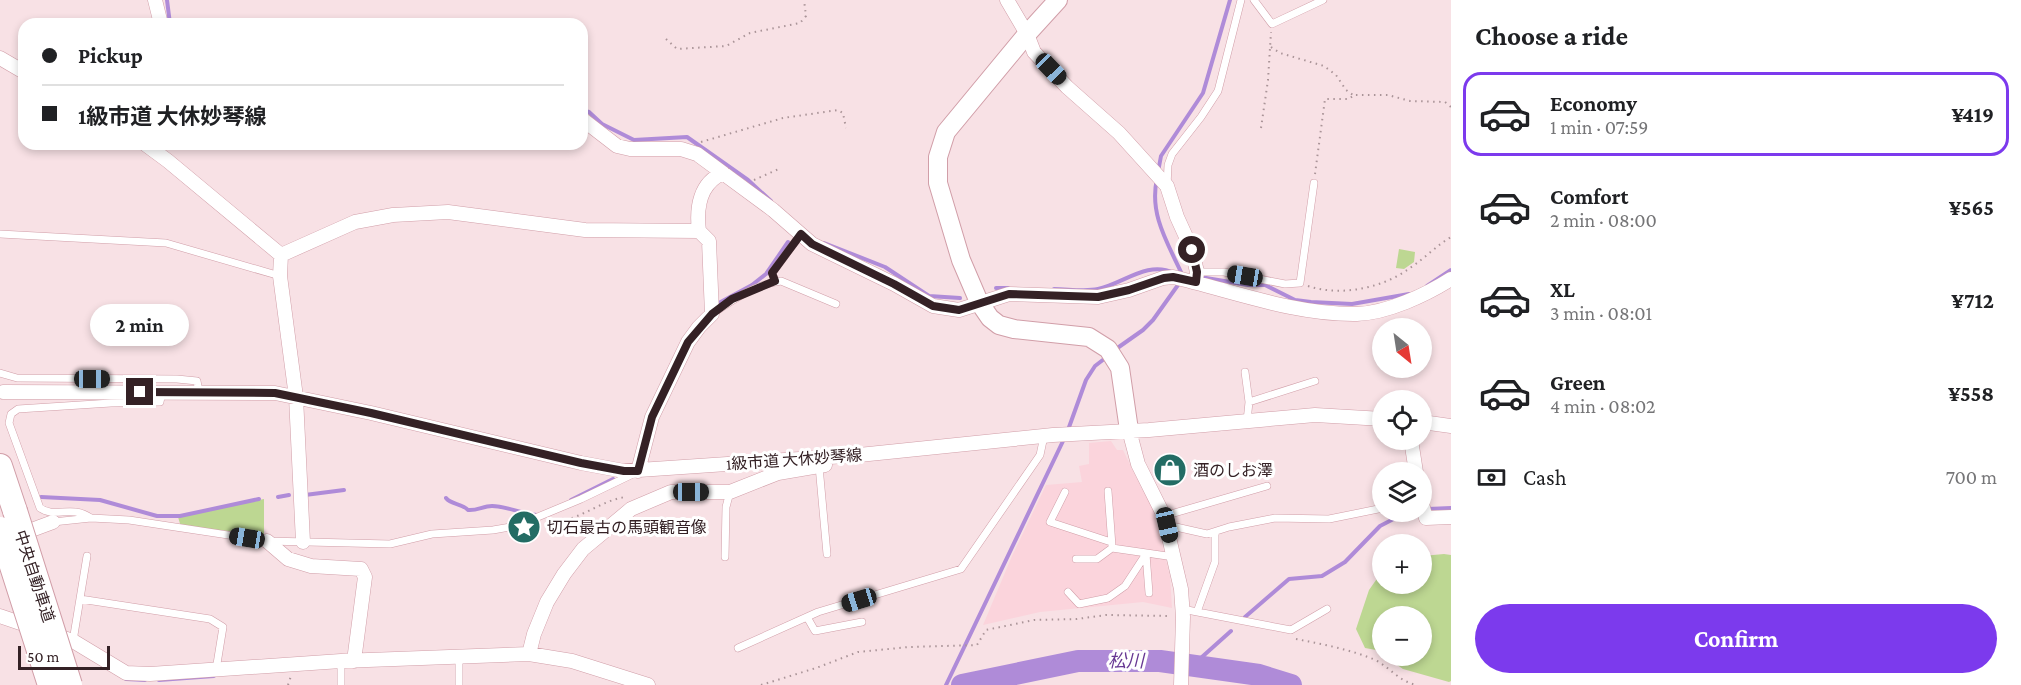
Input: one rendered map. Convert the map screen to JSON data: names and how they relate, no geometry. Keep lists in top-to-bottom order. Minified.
{"streets":{"highway":["中央自動車道"],"street":["1級市道 大休妙琴線"]},"water":["松川"],"places":{"shop":["酒のしお澤"],"place":["切石最古の馬頭観音像"]},"scale_bar":"50 m","north":"bottom right","page":{"heading":"Choose a ride","banner":["Pickup","1級市道 大休妙琴線"],"list":[{"name":"Economy","note":"1 min · 07:59","value":"¥419"},{"name":"Comfort","note":"2 min · 08:00","value":"¥565"},{"name":"XL","note":"3 min · 08:01","value":"¥712"},{"name":"Green","note":"4 min · 08:02","value":"¥558"}],"bubble":"2 min","map_buttons":["+","−"],"pay":["Cash","700 m"],"buttons":"Confirm","scale":"50 m"}}
